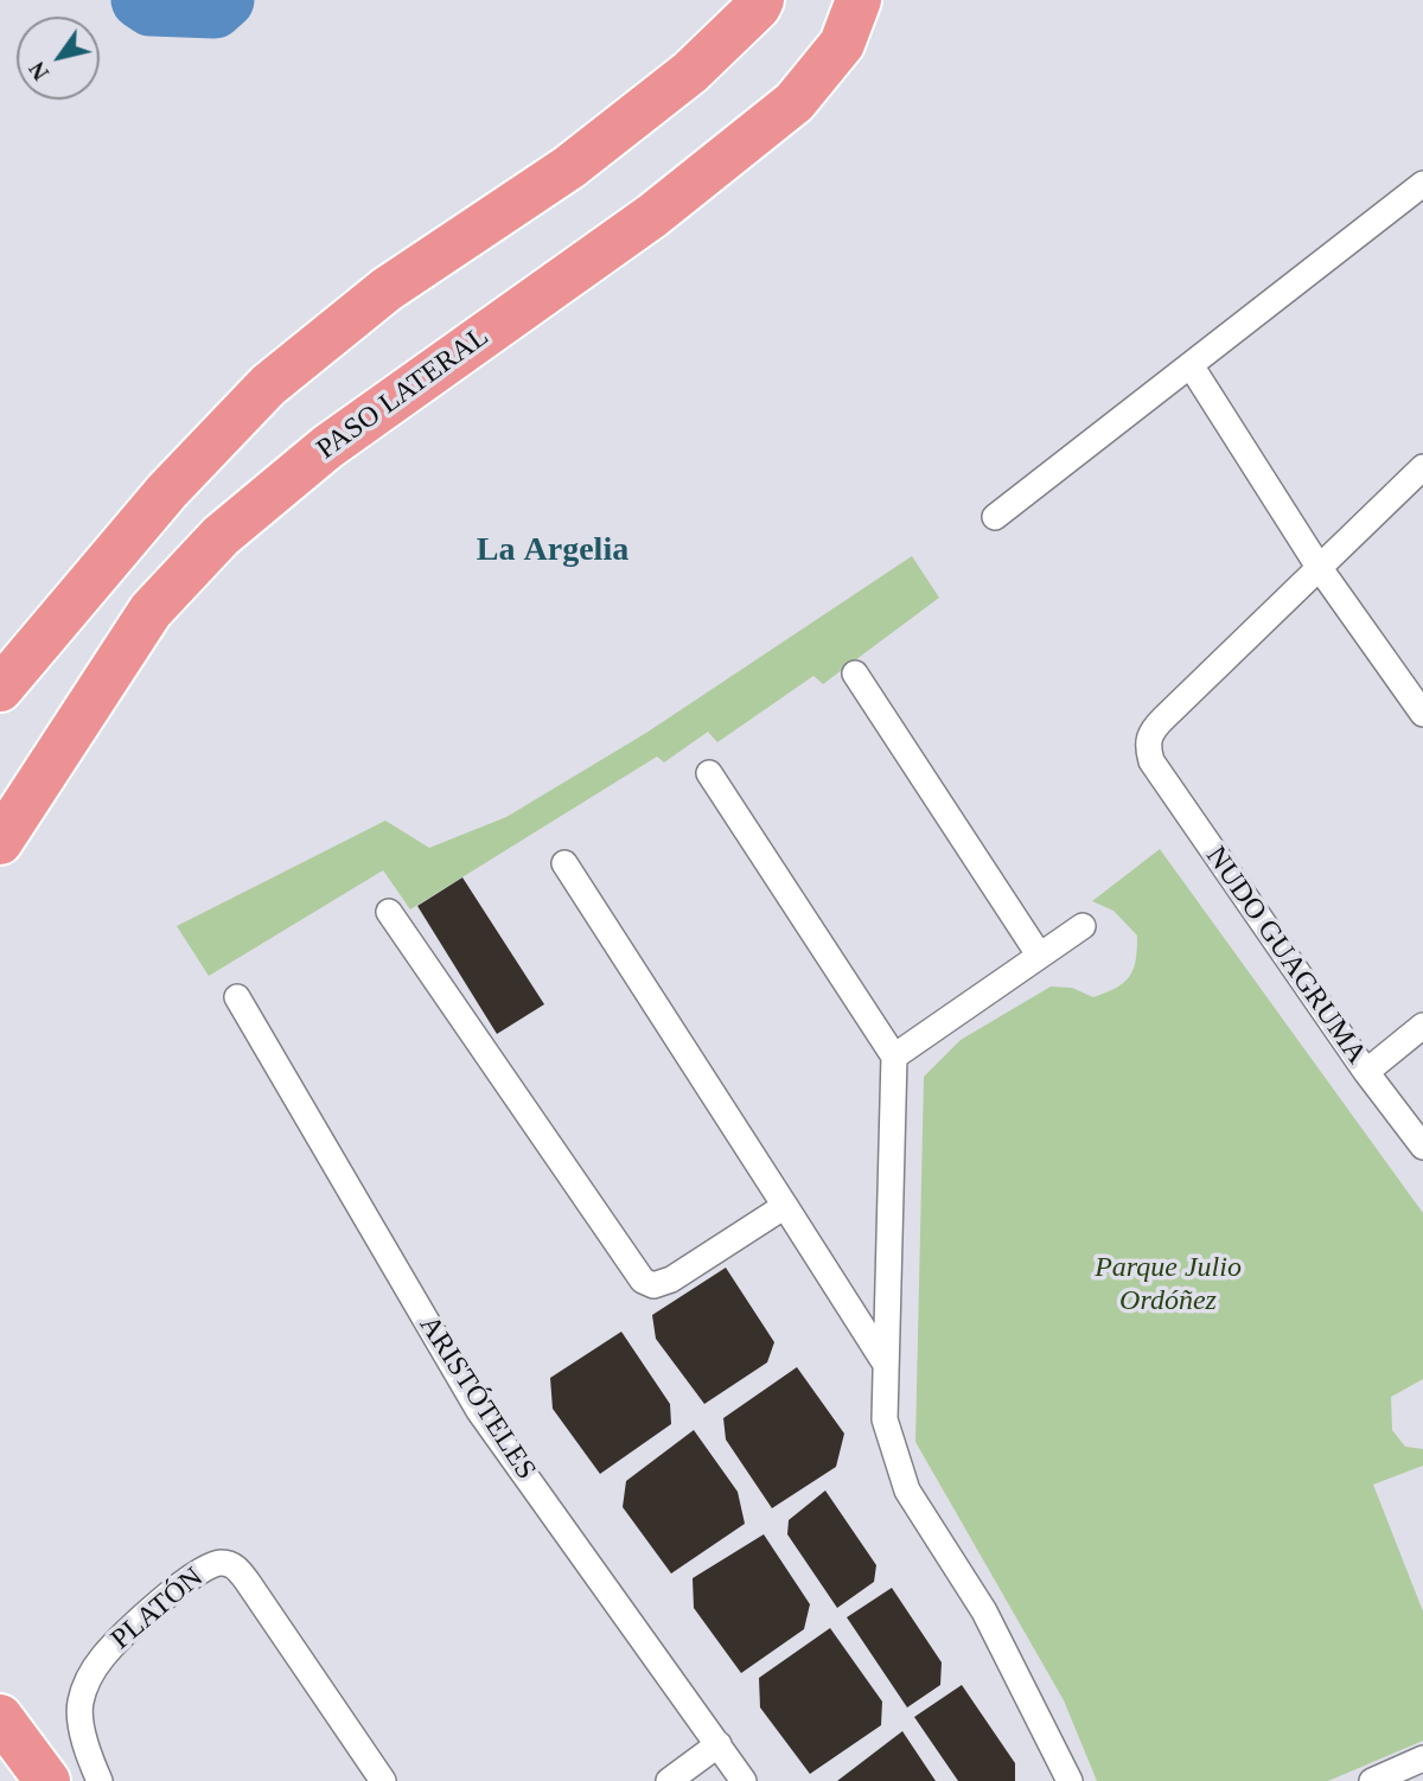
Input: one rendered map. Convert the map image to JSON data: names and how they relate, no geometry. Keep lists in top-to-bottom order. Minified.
{"streets":{"highway":["PASO LATERAL"],"street":["NUDO GUAGRUMA","ARISTÓTELES","PLATÓN"]},"districts":["La Argelia"],"parks":["Parque Julio Ordóñez"],"north":"bottom left"}
